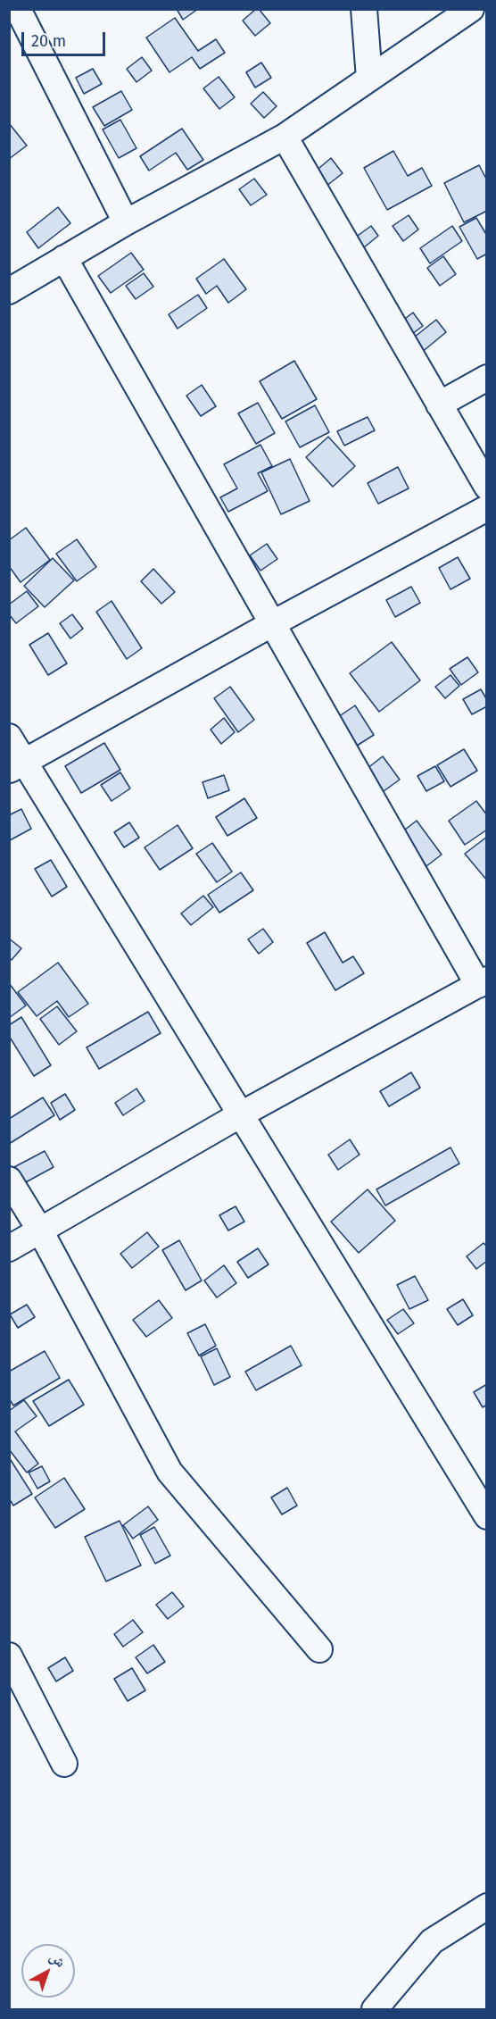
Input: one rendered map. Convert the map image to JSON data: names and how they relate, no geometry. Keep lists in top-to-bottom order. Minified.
{"scale_bar":"20 m","north":"top right"}
